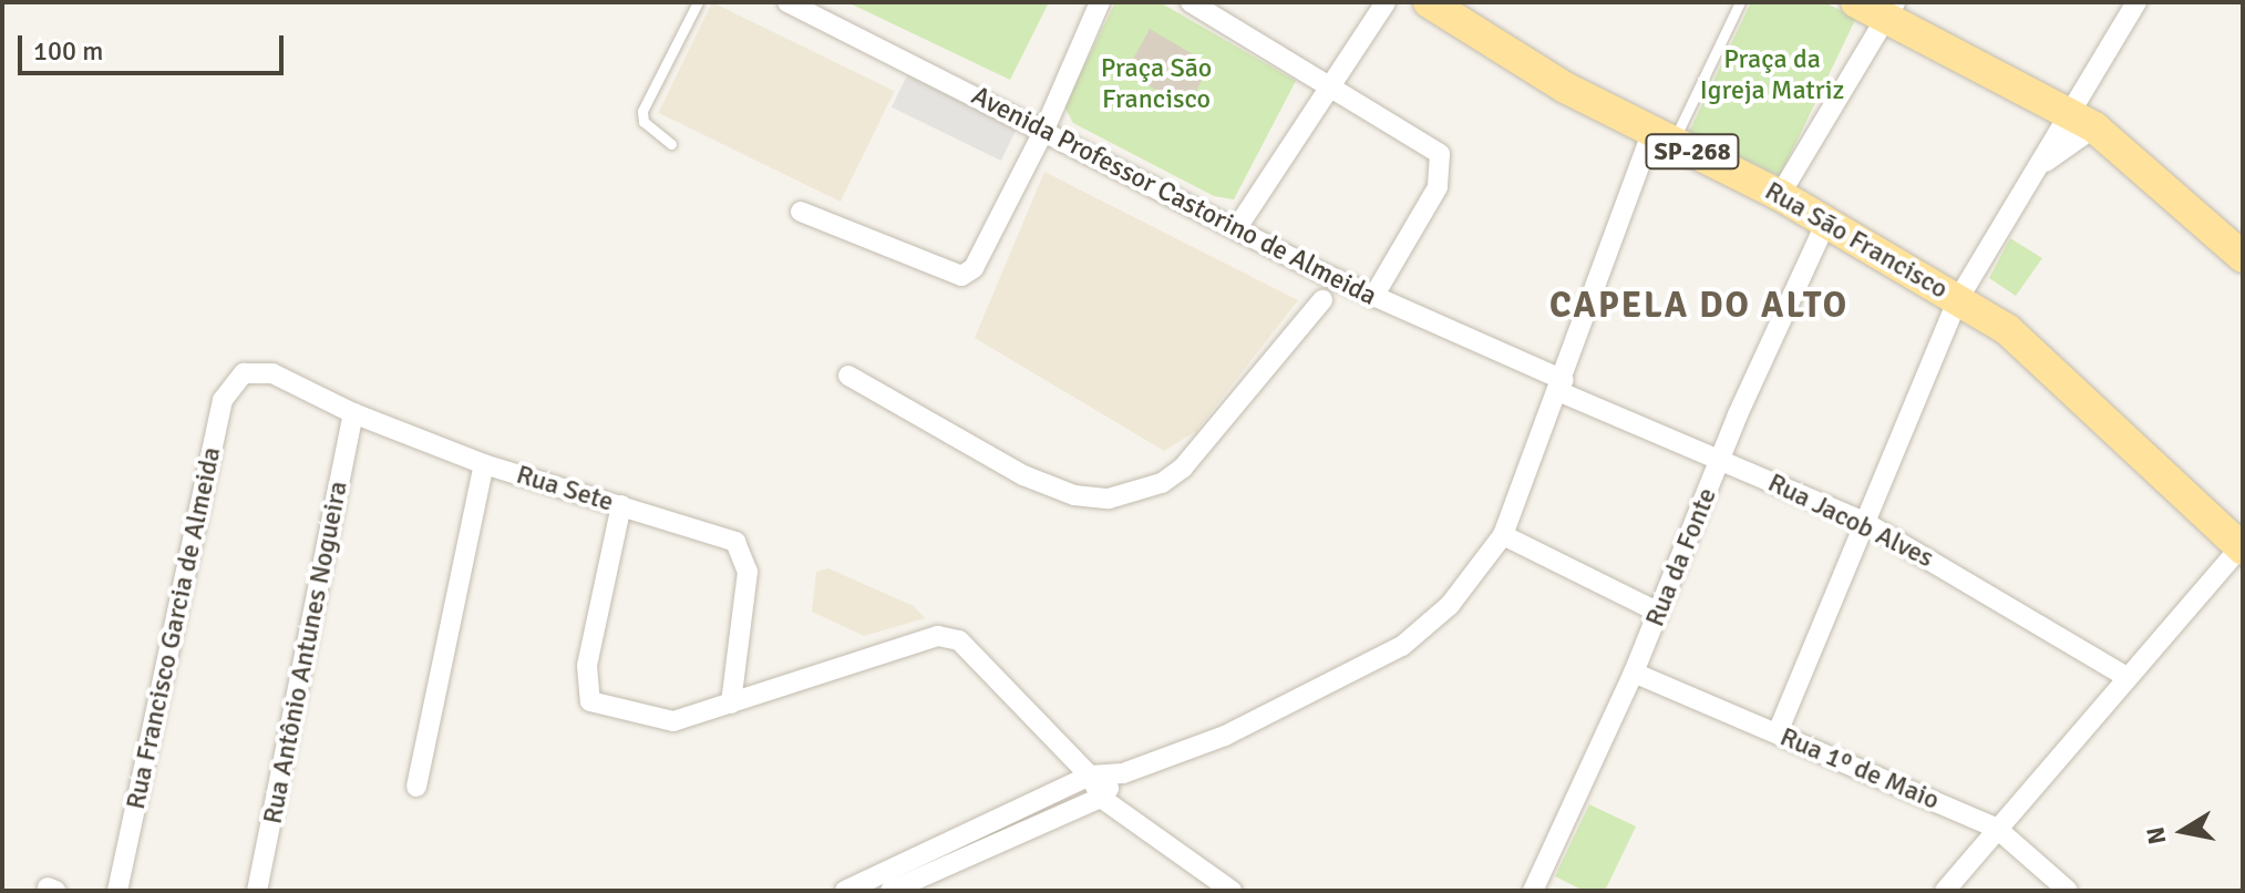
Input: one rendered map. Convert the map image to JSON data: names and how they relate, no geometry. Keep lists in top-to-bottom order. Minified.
{"streets":{"main road":["SP-268","Rua São Francisco"],"street":["Avenida Professor Castorino de Almeida","Rua Sete","Rua Jacob Alves","Rua da Fonte","Rua Francisco Garcia de Almeida","Rua Antônio Antunes Nogueira","Rua 1º de Maio"]},"crossings":[["SP-268","Rua São Francisco"],["Avenida Professor Castorino de Almeida","Rua Jacob Alves"],["Rua São Francisco","Rua da Fonte"],["Rua Sete","Rua Francisco Garcia de Almeida"],["Rua Sete","Rua Antônio Antunes Nogueira"],["Rua Jacob Alves","Rua da Fonte"],["Rua da Fonte","Rua 1º de Maio"]],"districts":["CAPELA DO ALTO"],"parks":["Praça da Igreja Matriz","Praça São Francisco"],"scale_bar":"100 m","north":"left"}
